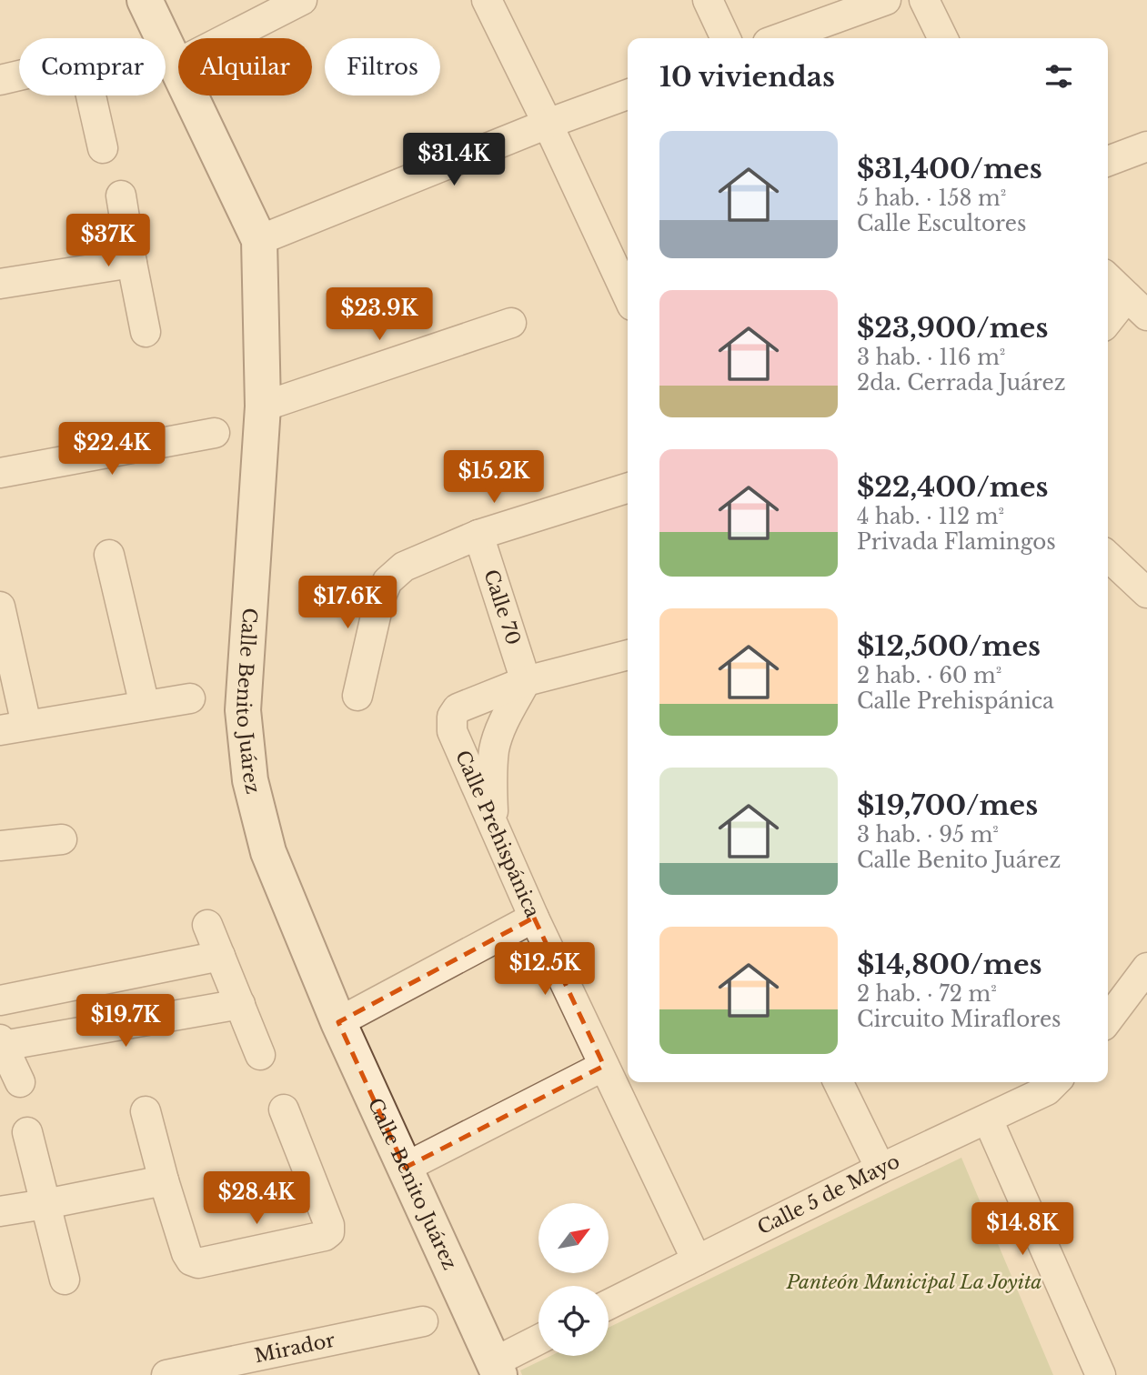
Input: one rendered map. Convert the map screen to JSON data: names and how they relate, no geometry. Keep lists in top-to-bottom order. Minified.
{"streets":{"street":["Calle 70","Calle Benito Juárez","Calle Prehispánica","Calle 5 de Mayo","Mirador"]},"crossings":[["Calle 70","Calle Prehispánica"],["Calle Prehispánica","Calle 5 de Mayo"]],"parks":["Panteón Municipal La Joyita"],"north":"top right","page":{"chip":["Comprar","Alquilar","Filtros"],"heading":"10 viviendas","list":[{"name":"$31,400/mes","note":"5 hab. · 158 m² · Calle Escultores"},{"name":"$23,900/mes","note":"3 hab. · 116 m² · 2da. Cerrada Juárez"},{"name":"$22,400/mes","note":"4 hab. · 112 m² · Privada Flamingos"},{"name":"$12,500/mes","note":"2 hab. · 60 m² · Calle Prehispánica"},{"name":"$19,700/mes","note":"3 hab. · 95 m² · Calle Benito Juárez"},{"name":"$14,800/mes","note":"2 hab. · 72 m² · Circuito Miraflores"}],"price":["$31.4K","$37K","$23.9K","$22.4K","$15.2K","$17.6K","$12.5K","$19.7K","$28.4K","$14.8K"]}}
